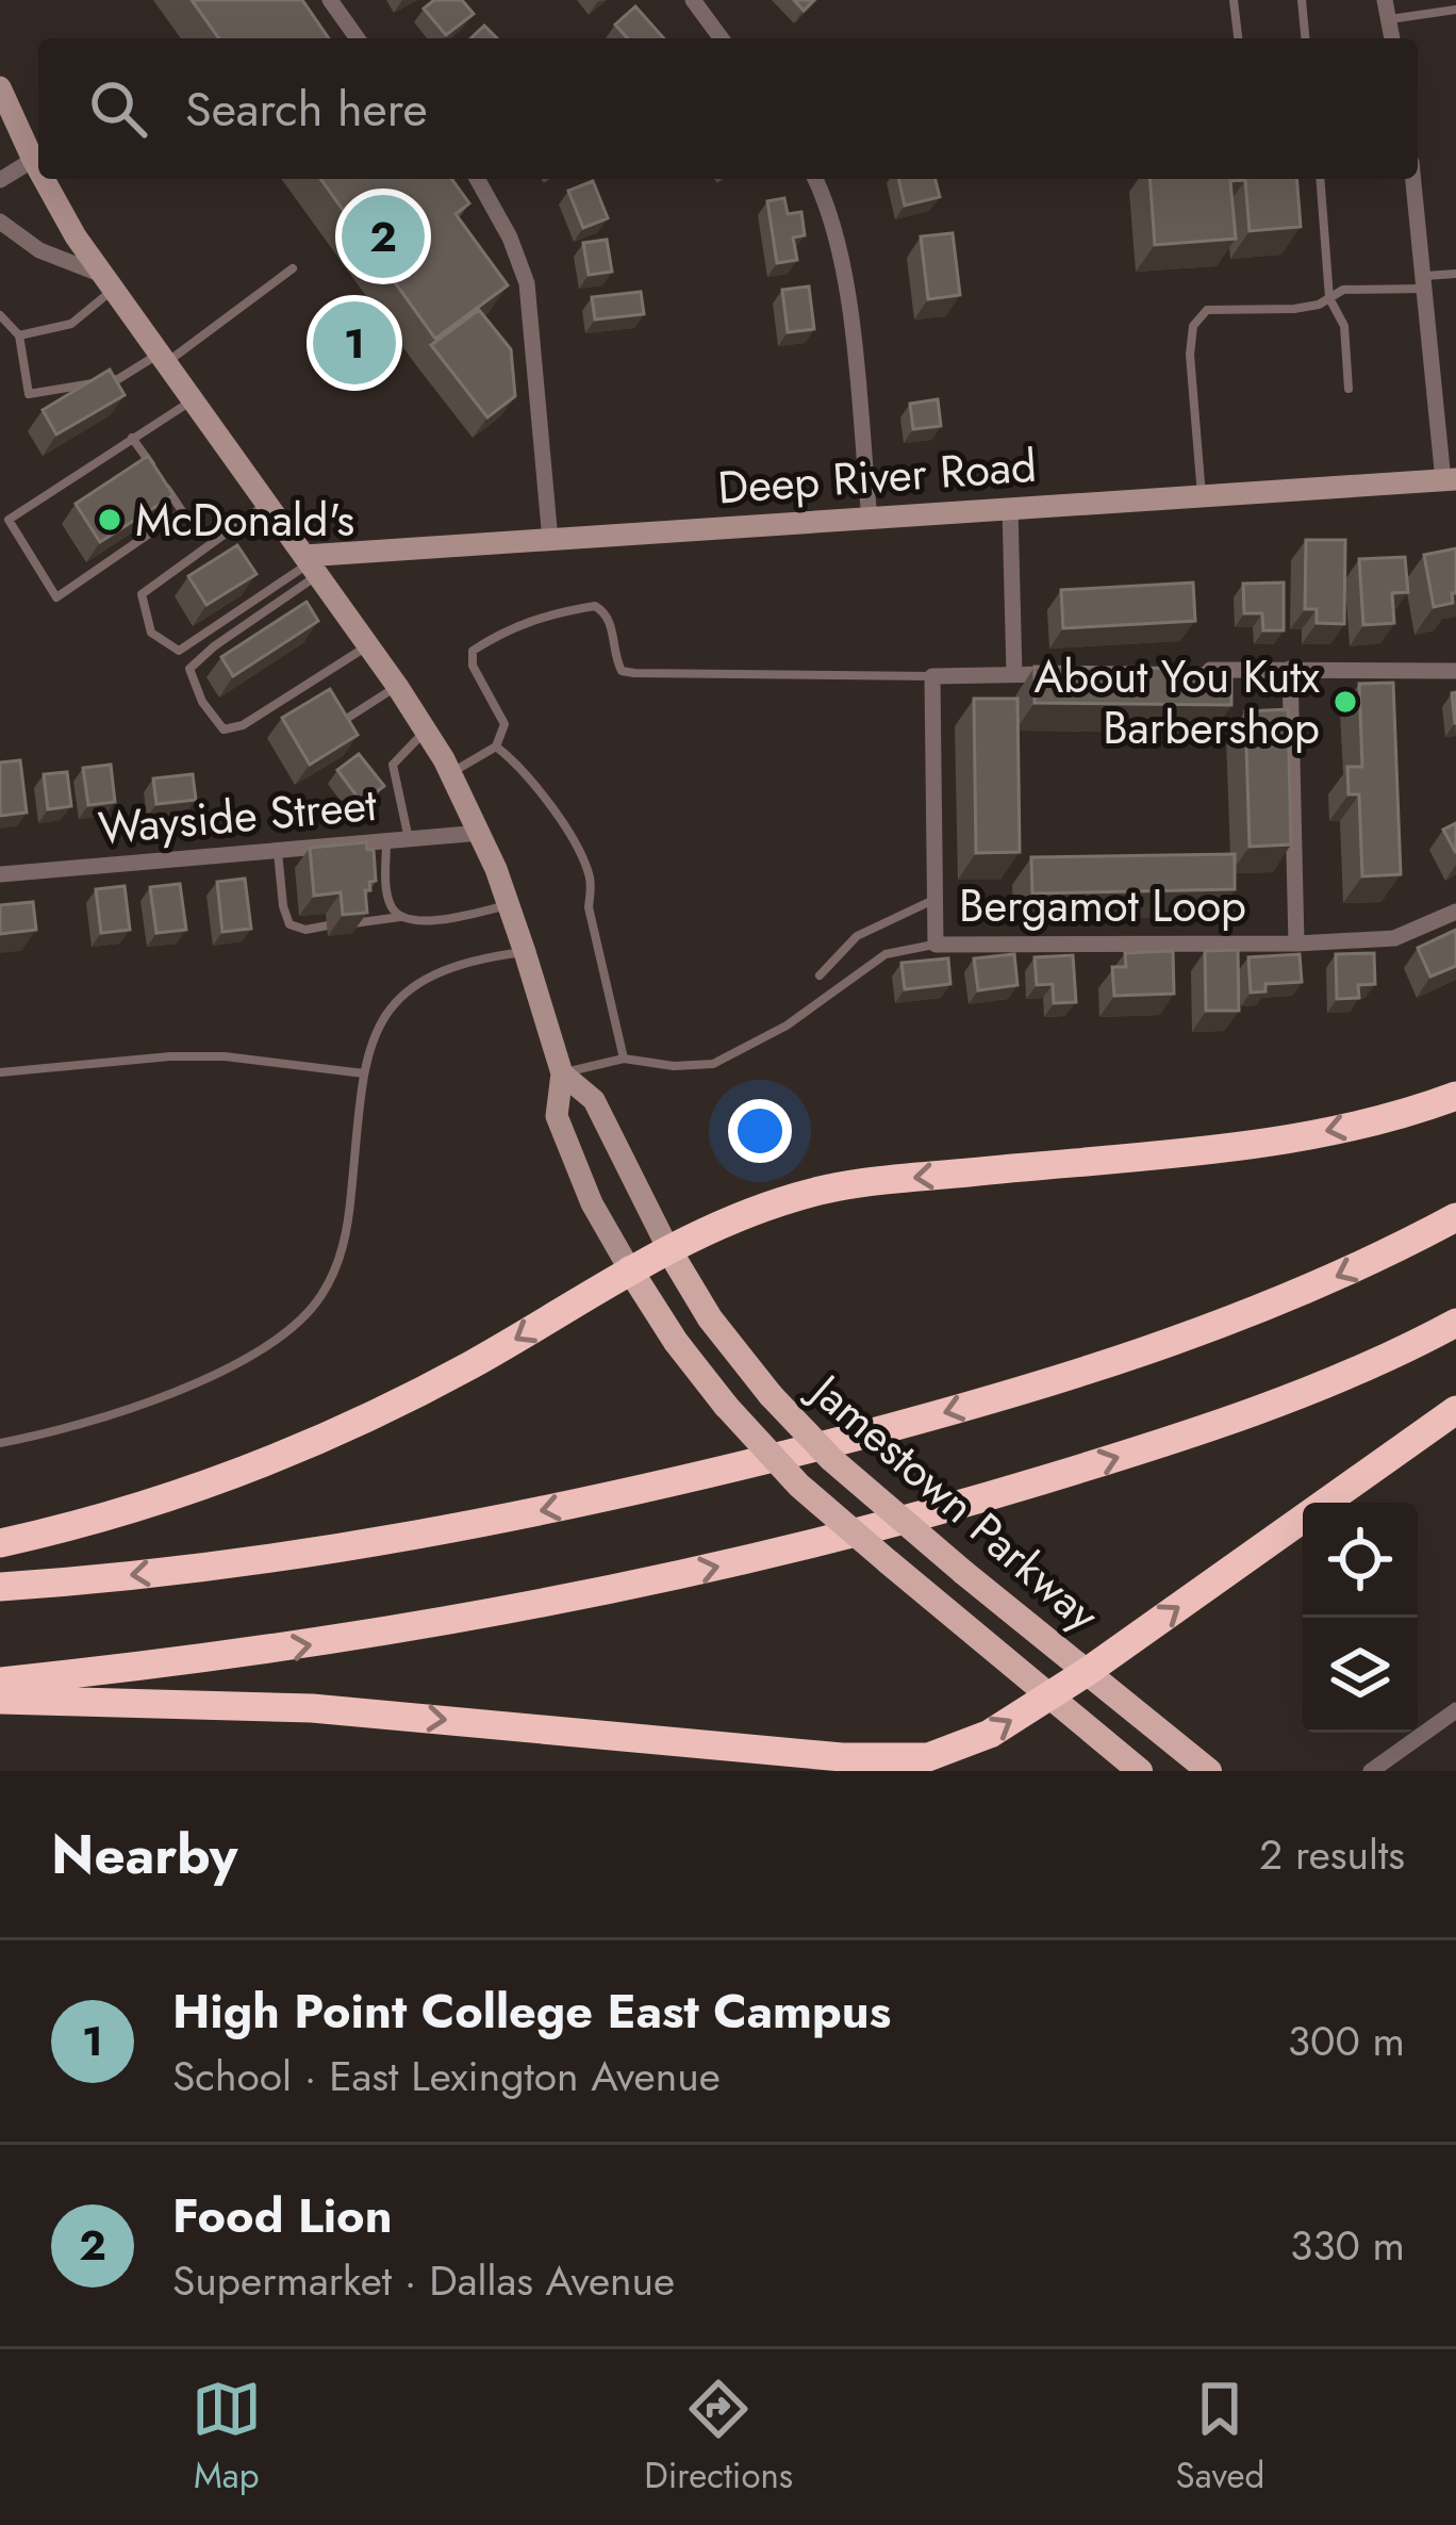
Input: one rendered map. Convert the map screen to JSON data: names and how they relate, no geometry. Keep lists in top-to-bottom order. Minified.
{"streets":{"main road":["Deep River Road","Jamestown Parkway"],"street":["Wayside Street","Bergamot Loop"]},"crossings":[["Deep River Road","Jamestown Parkway"],["Wayside Street","Jamestown Parkway"]],"places":["McDonald's","About You Kutx Barbershop"],"page":{"search":"Search here","pins":["2","1"],"heading":["Nearby","2 results"],"list":[{"mark":"1","name":"High Point College East Campus","note":"School · East Lexington Avenue","value":"300 m"},{"mark":"2","name":"Food Lion","note":"Supermarket · Dallas Avenue","value":"330 m"}],"nav":["Map","Directions","Saved"]}}
